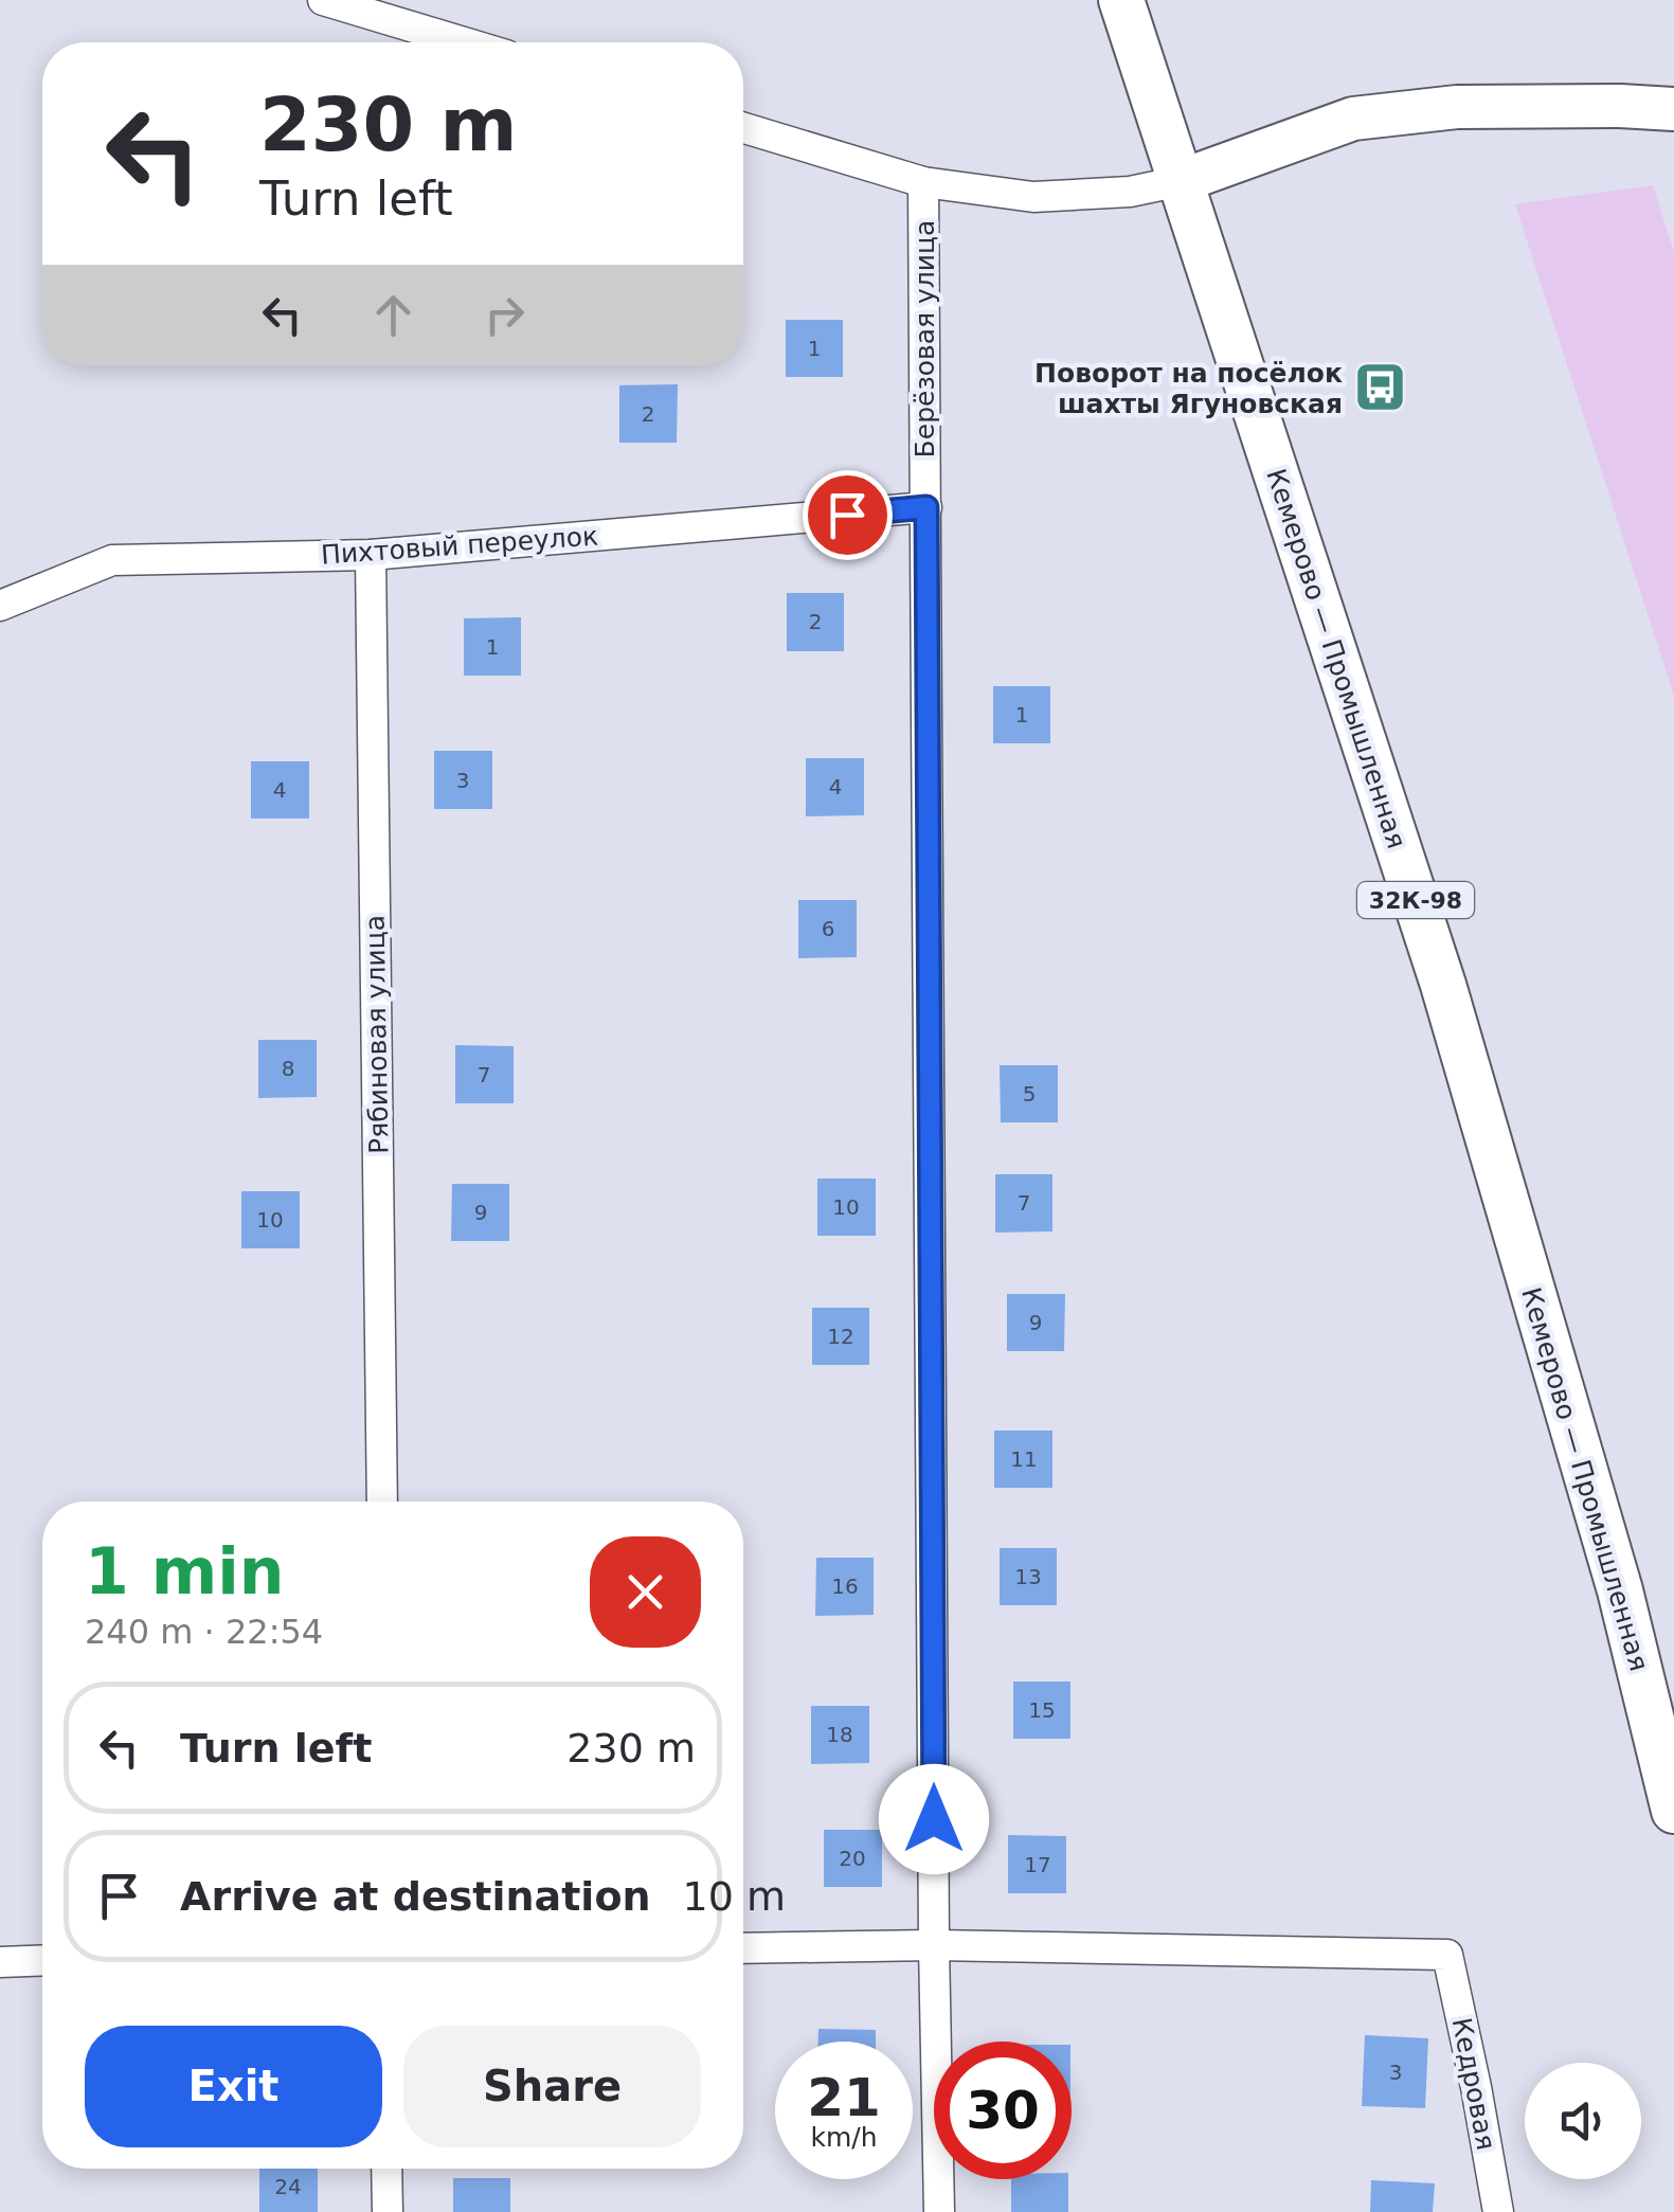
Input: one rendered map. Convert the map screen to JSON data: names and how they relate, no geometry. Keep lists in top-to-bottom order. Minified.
{"streets":{"main road":["Кемерово — Промышленная","32К-98"],"street":["Берёзовая улица","Пихтовый переулок","Рябиновая улица","Кедровая"]},"crossings":[["Берёзовая улица","Пихтовый переулок"],["Берёзовая улица","Кедровая"],["Пихтовый переулок","Рябиновая улица"]],"places":{"bus stop":["Поворот на посёлок шахты Ягуновская"]},"house_numbers":["1","2","2","1","1","3","4","4","6","8","7","5","7","10","9","10","9","12","11","13","16","15","18","20","17","3","24"],"page":{"turn":["230 m","Turn left"],"heading":["1 min","240 m · 22:54"],"list":[{"name":"Turn left","value":"230 m"},{"name":"Arrive at destination","value":"10 m"}],"buttons":["Exit","Share"],"speed":"21 km/h","limit":"30"}}
